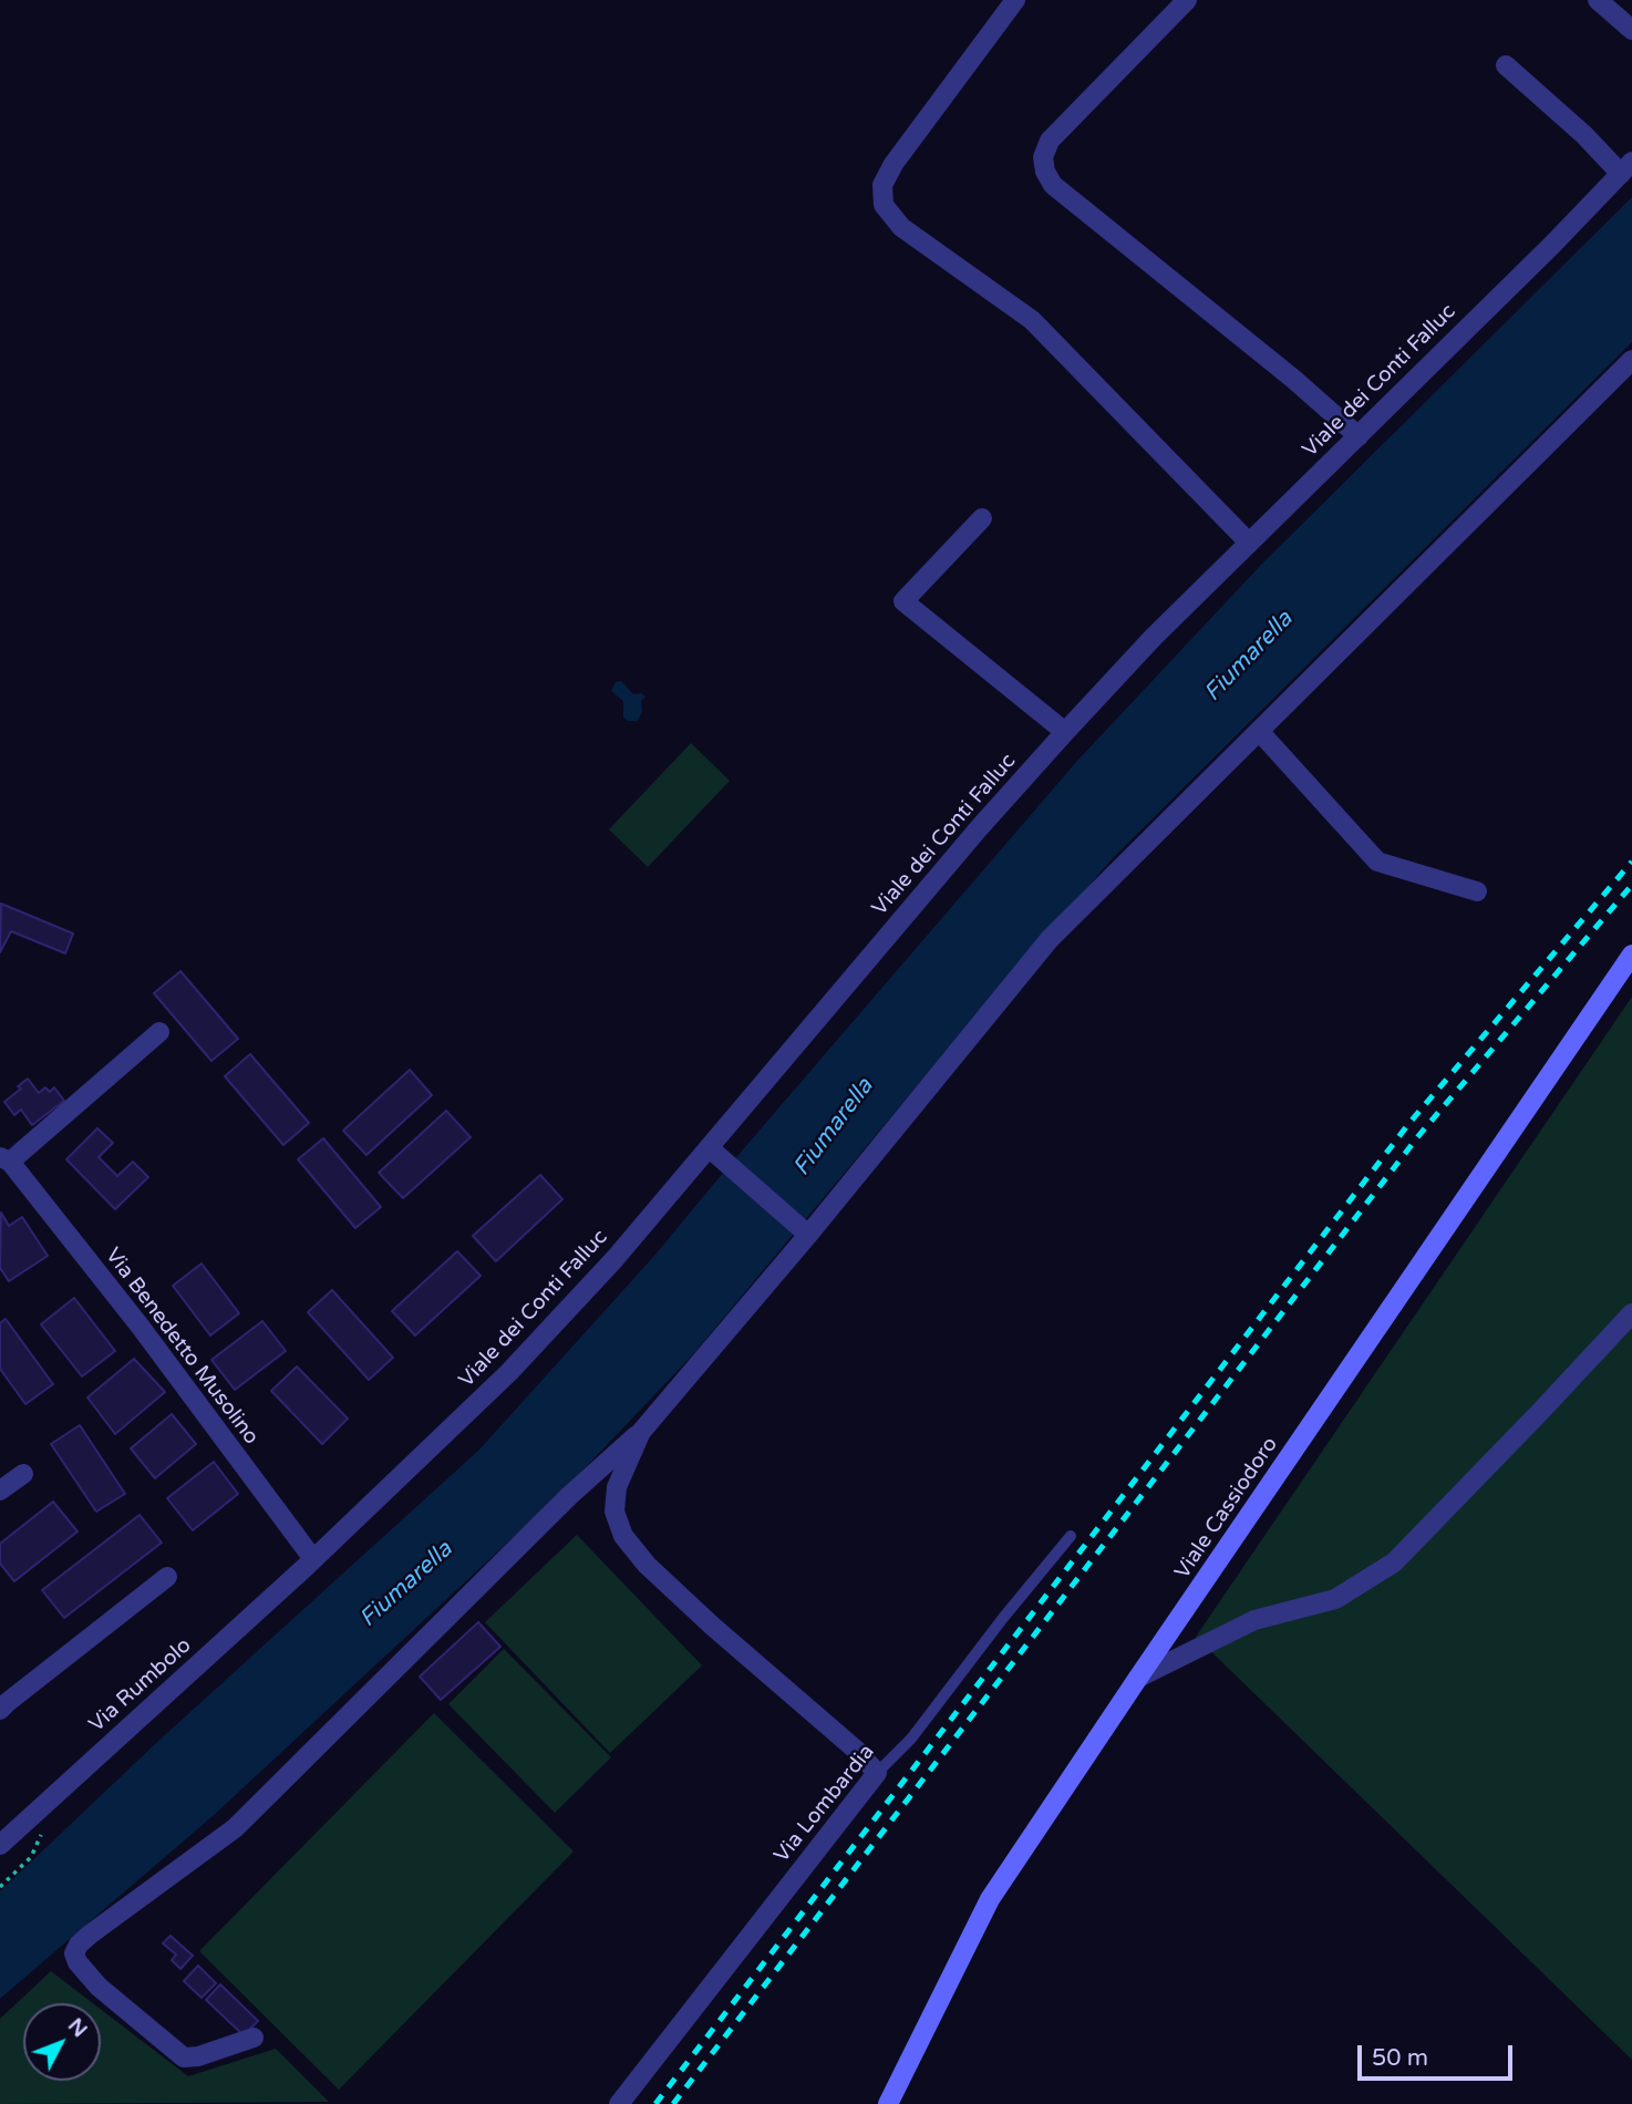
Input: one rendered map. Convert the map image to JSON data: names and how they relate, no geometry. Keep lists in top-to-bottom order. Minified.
{"streets":{"main road":["Viale Cassiodoro"],"street":["Viale dei Conti Falluc","Via Benedetto Musolino","Via Rumbolo","Via Lombardia"]},"crossings":[["Viale dei Conti Falluc","Via Benedetto Musolino"],["Viale dei Conti Falluc","Via Rumbolo"],["Via Benedetto Musolino","Via Rumbolo"]],"water":["Fiumarella"],"scale_bar":"50 m","north":"top right"}
